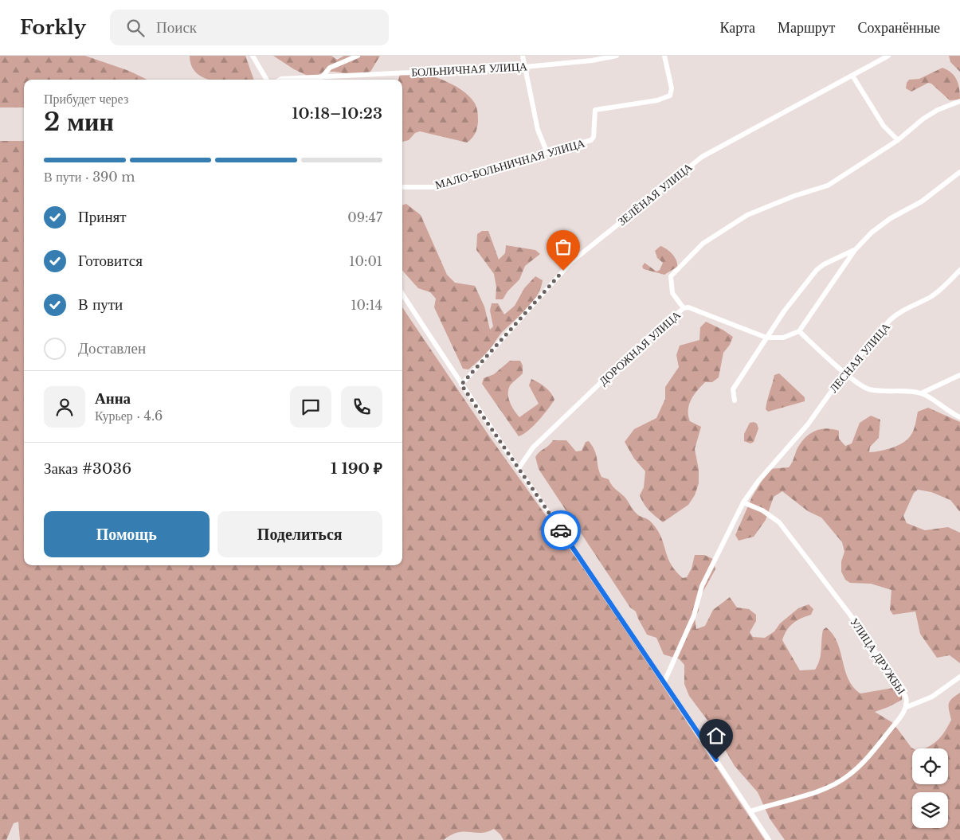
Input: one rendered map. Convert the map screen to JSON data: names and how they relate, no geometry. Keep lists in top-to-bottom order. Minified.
{"streets":{"street":["БОЛЬНИЧНАЯ УЛИЦА","МАЛО-БОЛЬНИЧНАЯ УЛИЦА","ЗЕЛЁНАЯ УЛИЦА","ДОРОЖНАЯ УЛИЦА","ЛЕСНАЯ УЛИЦА","УЛИЦА ДРУЖБЫ"]},"crossings":[["ЛЕСНАЯ УЛИЦА","УЛИЦА ДРУЖБЫ"]],"page":{"header":"Forkly","search":"Поиск","nav":["Карта","Маршрут","Сохранённые"],"heading":["2 мин","Прибудет через","10:18–10:23"],"panel":["Анна","Курьер · 4.6","Заказ #3036","1 190 ₽"],"bar":"В пути · 390 m","list":[["Принят","09:47"],["Готовится","10:01"],["В пути","10:14"],"Доставлен"],"buttons":["Помощь","Поделиться"]}}
